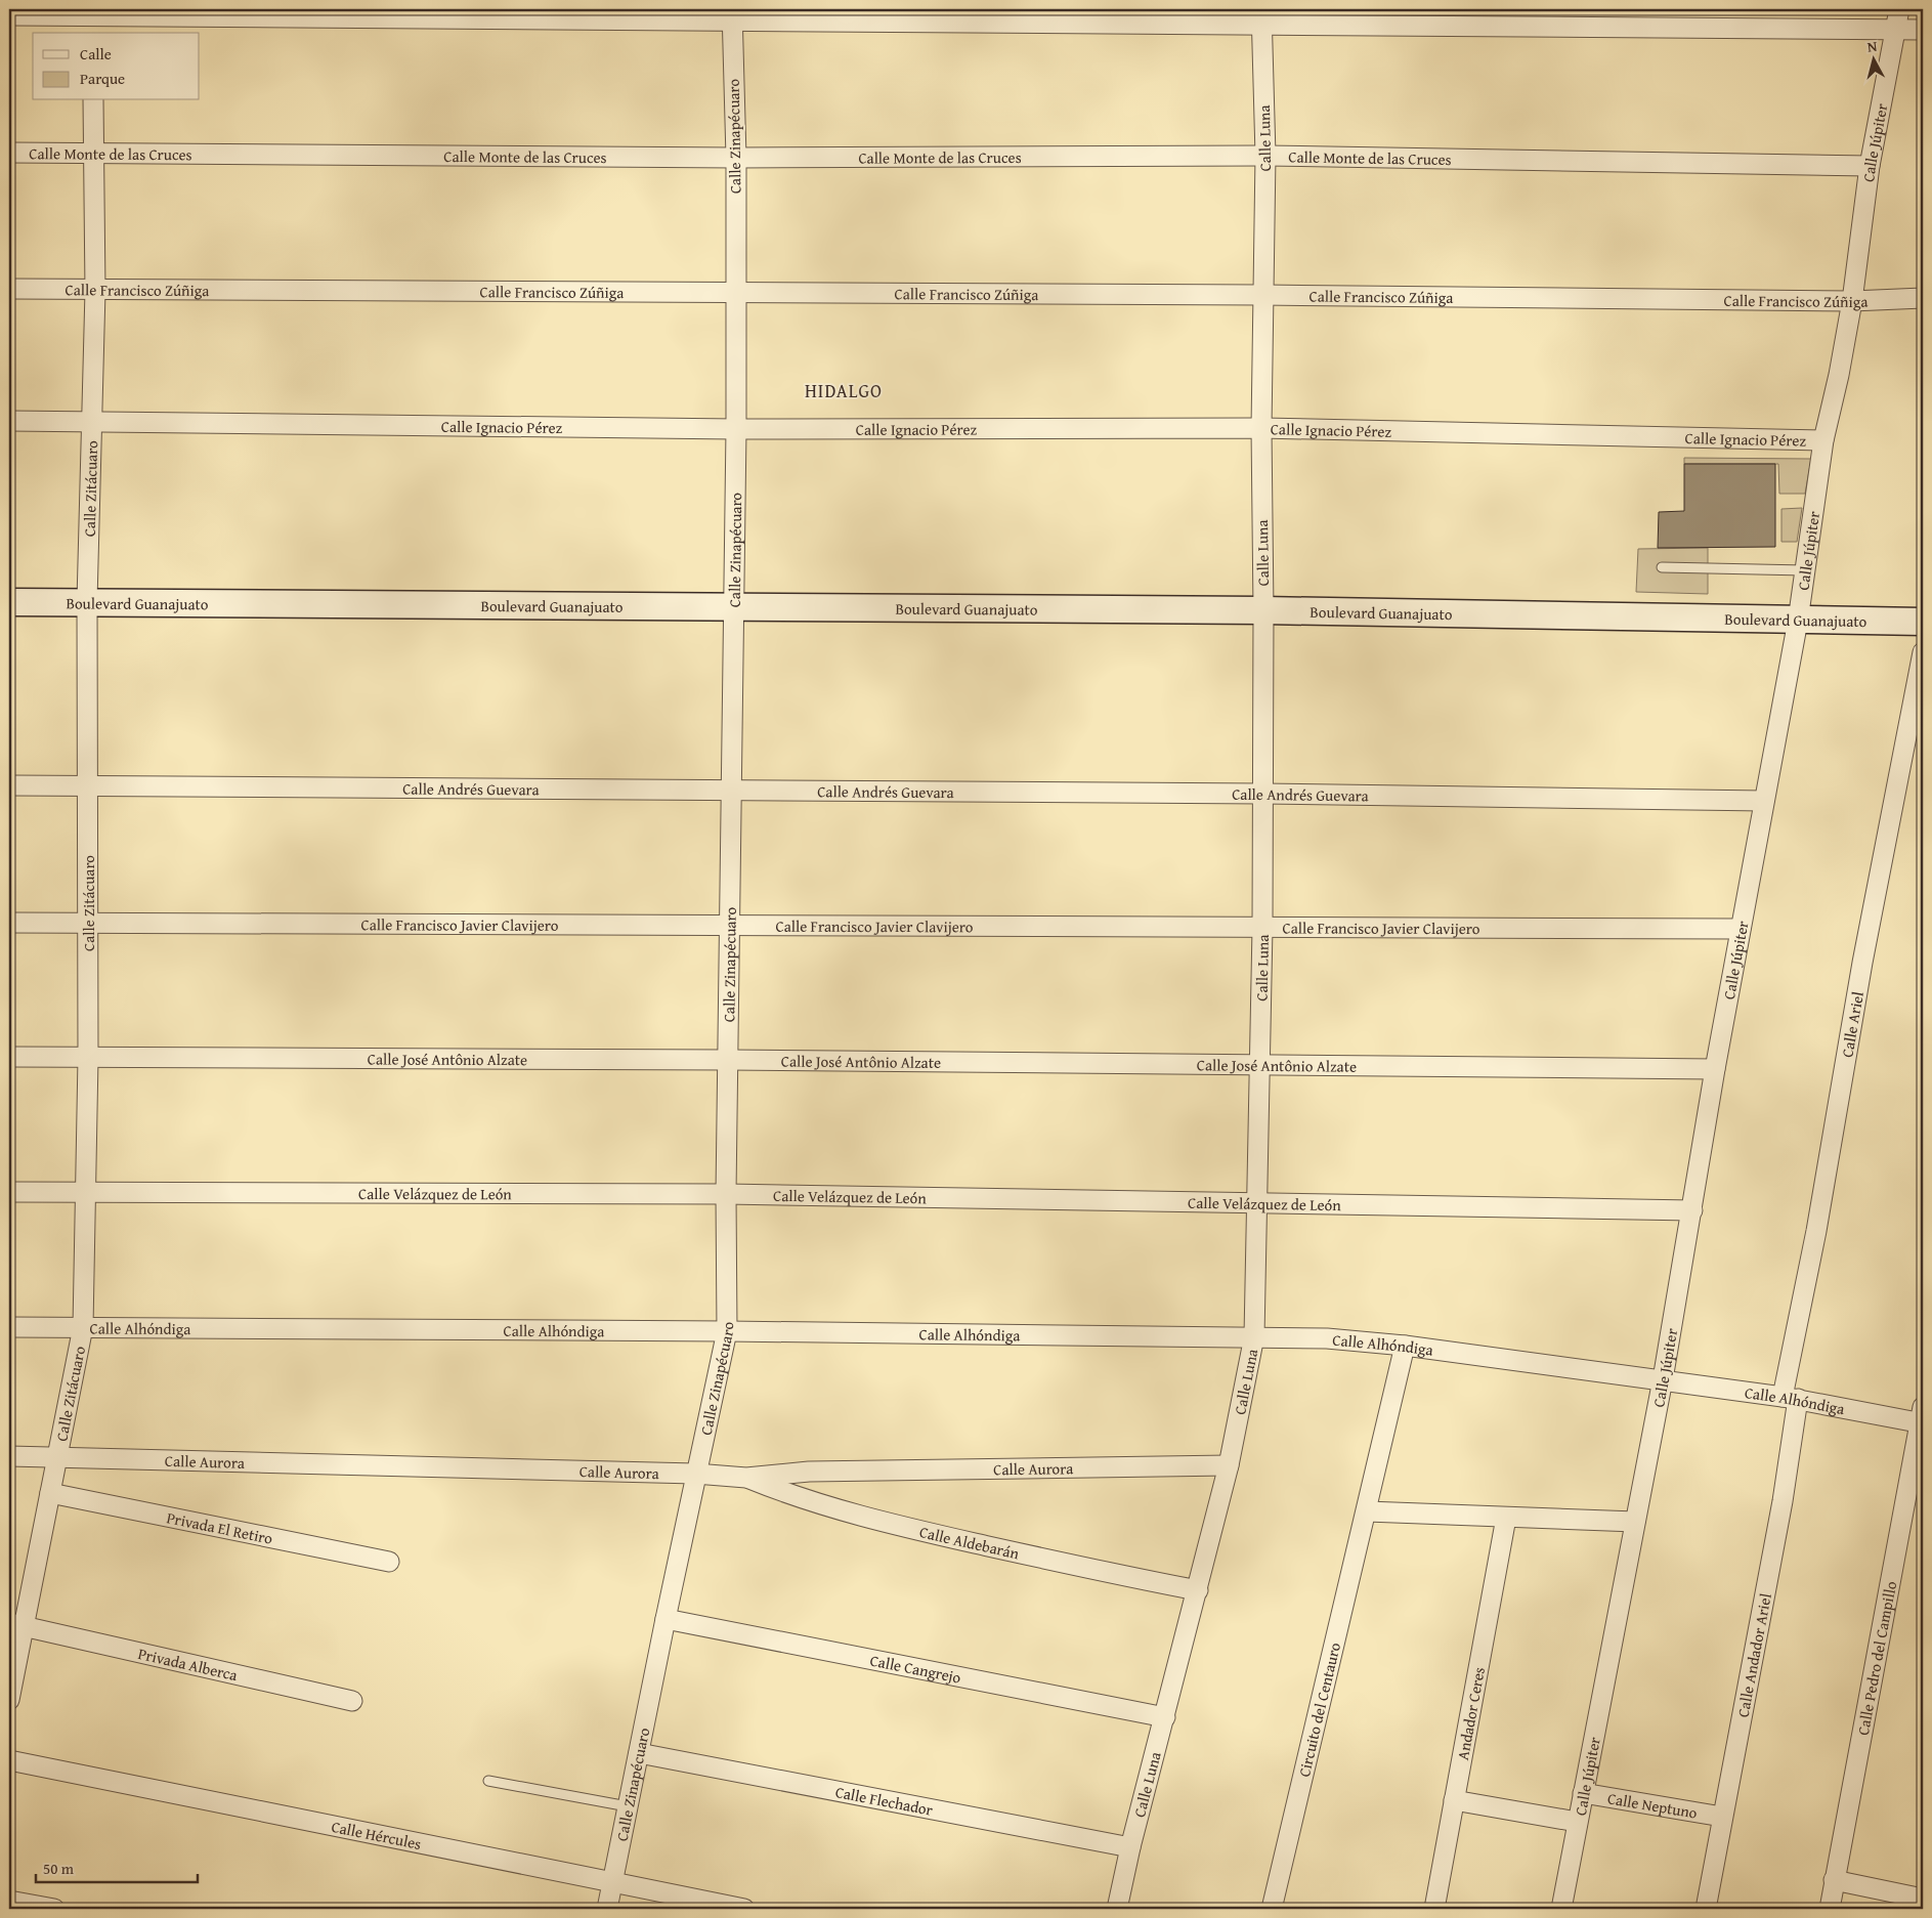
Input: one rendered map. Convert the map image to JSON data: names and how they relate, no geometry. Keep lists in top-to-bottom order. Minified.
{"streets":{"street":["Calle Zinapécuaro","Calle Luna","Calle Júpiter","Calle Monte de las Cruces","Calle Francisco Zúñiga","Calle Ignacio Pérez","Calle Zitácuaro","Boulevard Guanajuato","Calle Andrés Guevara","Calle Francisco Javier Clavijero","Calle Ariel","Calle José Antônio Alzate","Calle Velázquez de León","Calle Alhóndiga","Calle Aurora","Privada El Retiro","Calle Aldebarán","Calle Andador Ariel","Calle Pedro del Campillo","Privada Alberca","Calle Cangrejo","Circuito del Centauro","Andador Ceres","Calle Flechador","Calle Neptuno","Calle Hércules"]},"crossings":[["Calle Zinapécuaro","Calle Monte de las Cruces"],["Calle Zinapécuaro","Calle Francisco Zúñiga"],["Calle Zinapécuaro","Calle Ignacio Pérez"],["Calle Zinapécuaro","Boulevard Guanajuato"],["Calle Zinapécuaro","Calle Andrés Guevara"],["Calle Zinapécuaro","Calle Francisco Javier Clavijero"],["Calle Zinapécuaro","Calle José Antônio Alzate"],["Calle Zinapécuaro","Calle Velázquez de León"],["Calle Zinapécuaro","Calle Alhóndiga"],["Calle Zinapécuaro","Calle Aurora"],["Calle Zinapécuaro","Calle Cangrejo"],["Calle Zinapécuaro","Calle Flechador"],["Calle Zinapécuaro","Calle Hércules"],["Calle Luna","Calle Monte de las Cruces"],["Calle Luna","Calle Francisco Zúñiga"],["Calle Luna","Calle Ignacio Pérez"],["Calle Luna","Boulevard Guanajuato"],["Calle Luna","Calle Andrés Guevara"],["Calle Luna","Calle Francisco Javier Clavijero"],["Calle Luna","Calle José Antônio Alzate"],["Calle Luna","Calle Velázquez de León"],["Calle Luna","Calle Alhóndiga"],["Calle Luna","Calle Aurora"],["Calle Luna","Calle Aldebarán"],["Calle Luna","Calle Cangrejo"],["Calle Luna","Calle Flechador"],["Calle Júpiter","Calle Monte de las Cruces"],["Calle Júpiter","Calle Francisco Zúñiga"],["Calle Júpiter","Calle Ignacio Pérez"],["Calle Júpiter","Boulevard Guanajuato"],["Calle Júpiter","Calle Andrés Guevara"],["Calle Júpiter","Calle Francisco Javier Clavijero"],["Calle Júpiter","Calle José Antônio Alzate"],["Calle Júpiter","Calle Velázquez de León"],["Calle Júpiter","Calle Alhóndiga"],["Calle Júpiter","Calle Neptuno"],["Calle Monte de las Cruces","Calle Zitácuaro"],["Calle Francisco Zúñiga","Calle Zitácuaro"],["Calle Ignacio Pérez","Calle Zitácuaro"],["Calle Zitácuaro","Boulevard Guanajuato"],["Calle Zitácuaro","Calle Andrés Guevara"],["Calle Zitácuaro","Calle Francisco Javier Clavijero"],["Calle Zitácuaro","Calle José Antônio Alzate"],["Calle Zitácuaro","Calle Velázquez de León"],["Calle Zitácuaro","Calle Alhóndiga"],["Calle Zitácuaro","Calle Aurora"],["Calle Zitácuaro","Privada El Retiro"],["Calle Zitácuaro","Privada Alberca"],["Calle Ariel","Calle Alhóndiga"],["Calle Ariel","Calle Andador Ariel"],["Calle Alhóndiga","Calle Andador Ariel"],["Calle Alhóndiga","Calle Pedro del Campillo"],["Calle Alhóndiga","Circuito del Centauro"],["Calle Aurora","Calle Aldebarán"],["Calle Andador Ariel","Calle Neptuno"]],"districts":["HIDALGO"],"legend":["Calle","Parque"],"scale_bar":"50 m","north":"top"}
